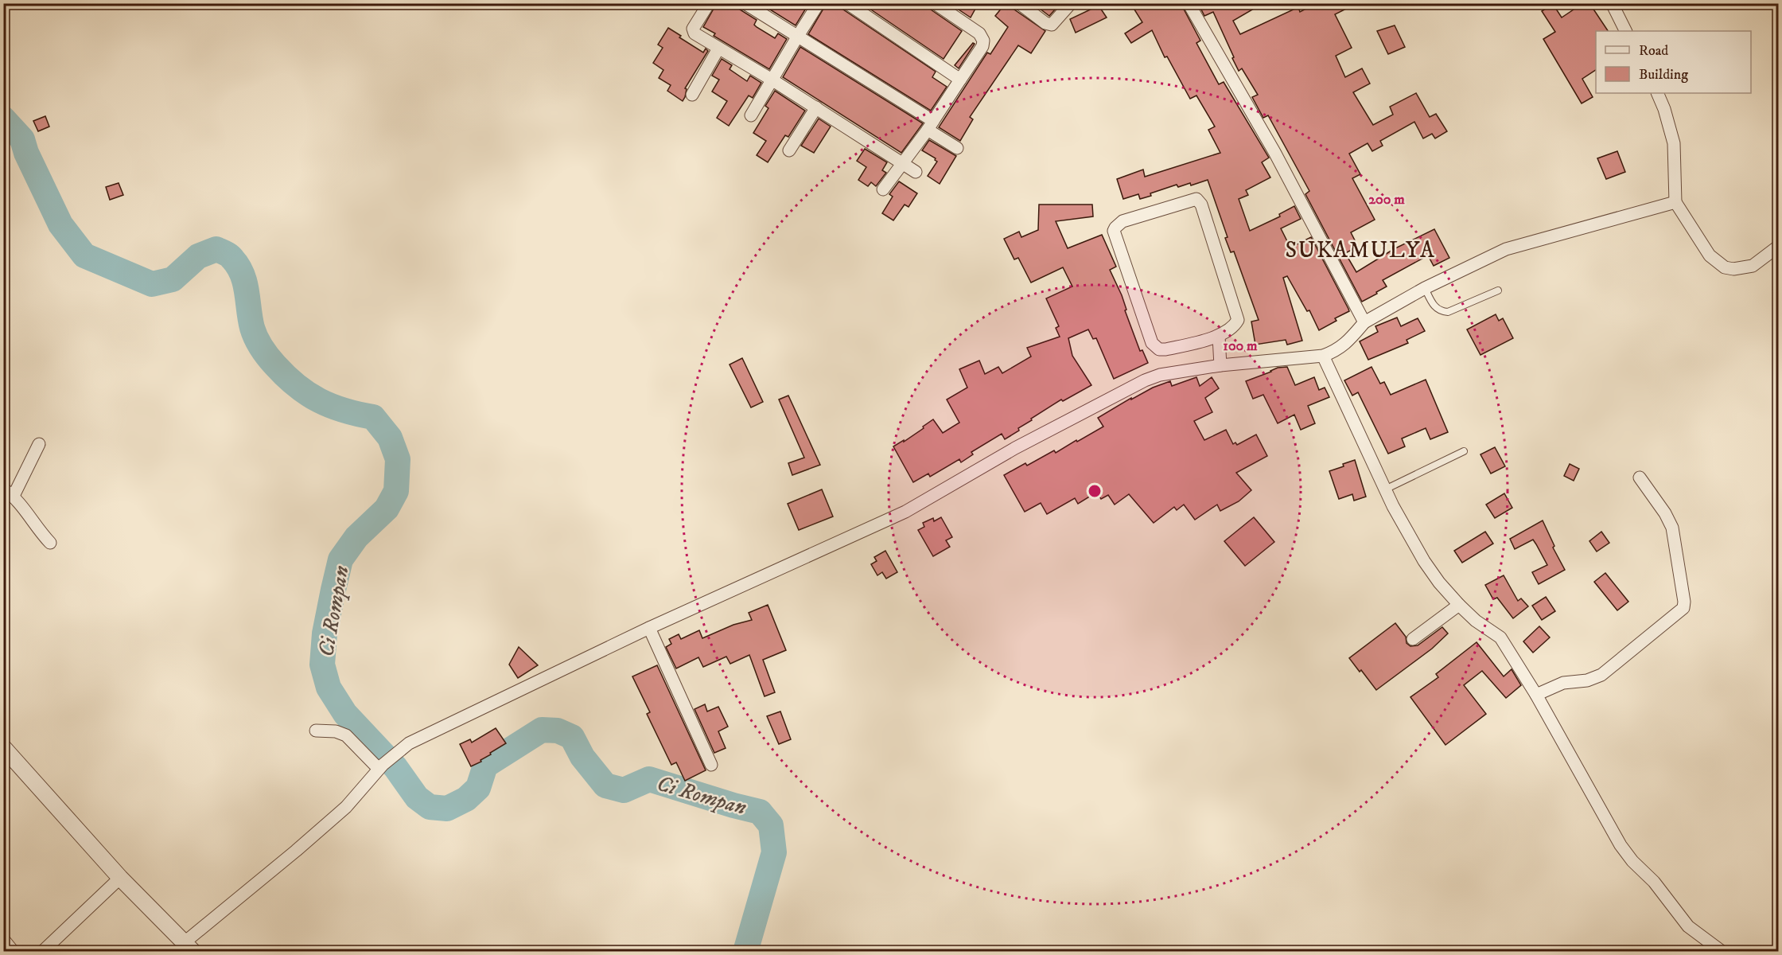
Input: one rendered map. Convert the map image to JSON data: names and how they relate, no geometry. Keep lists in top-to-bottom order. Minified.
{"districts":["SUKAMULYA"],"water":["Ci Rompan"],"legend":["Road","Building"],"rings":["200 m","100 m"]}
